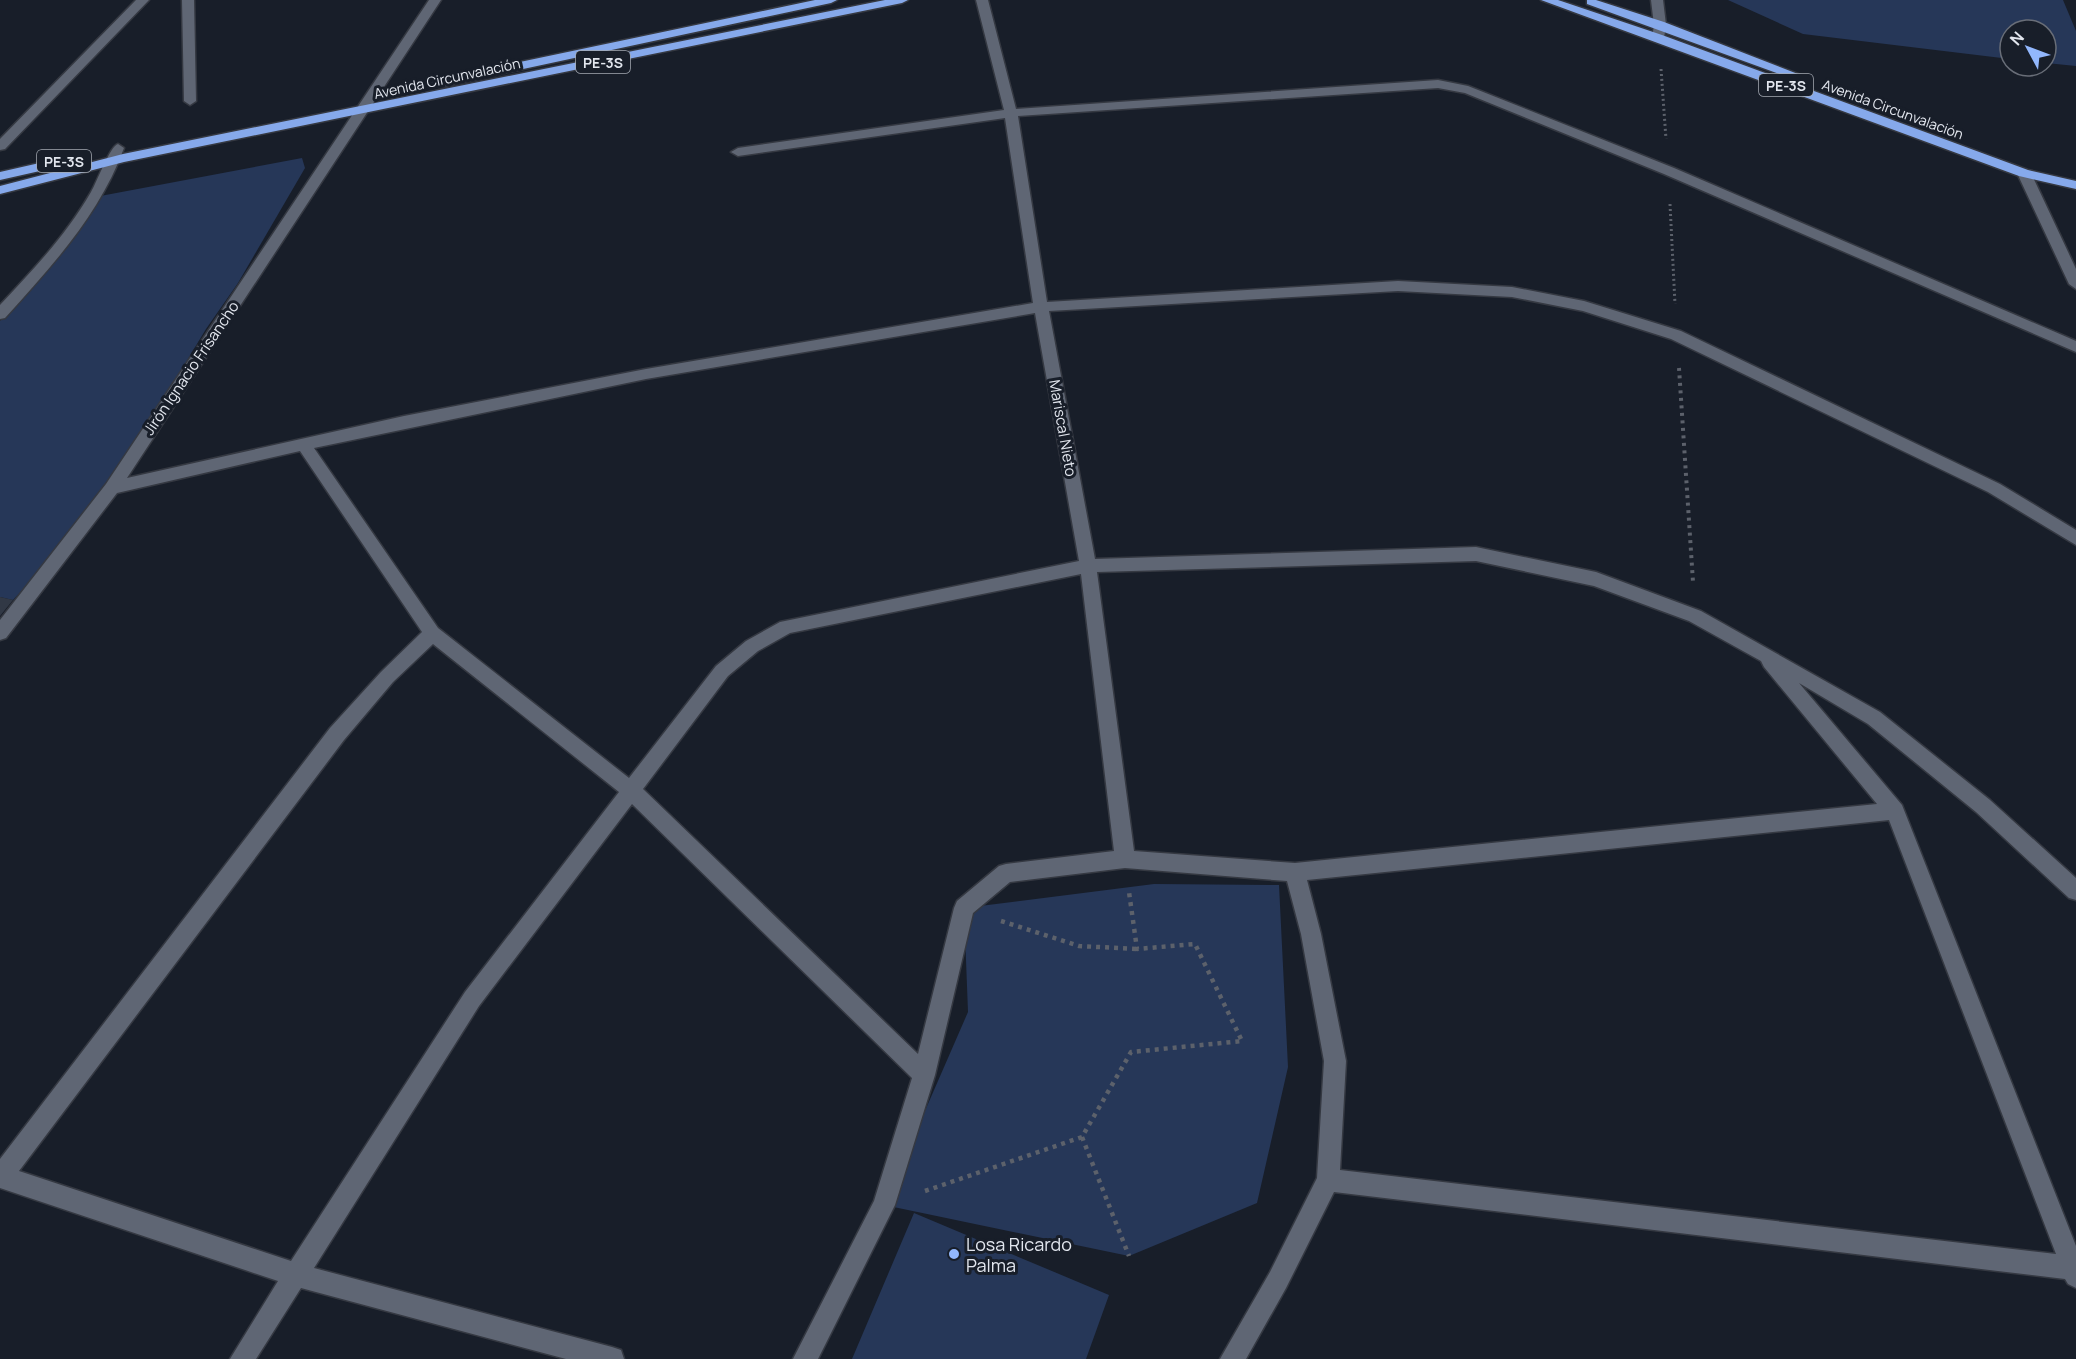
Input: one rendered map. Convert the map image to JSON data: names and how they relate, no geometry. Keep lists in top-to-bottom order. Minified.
{"streets":{"highway":["PE-3S","Avenida Circunvalación"],"street":["Jirón Ignacio Frisancho","Mariscal Nieto"]},"crossings":[["Avenida Circunvalación","Jirón Ignacio Frisancho"]],"places":["Losa Ricardo Palma"],"north":"top left"}
